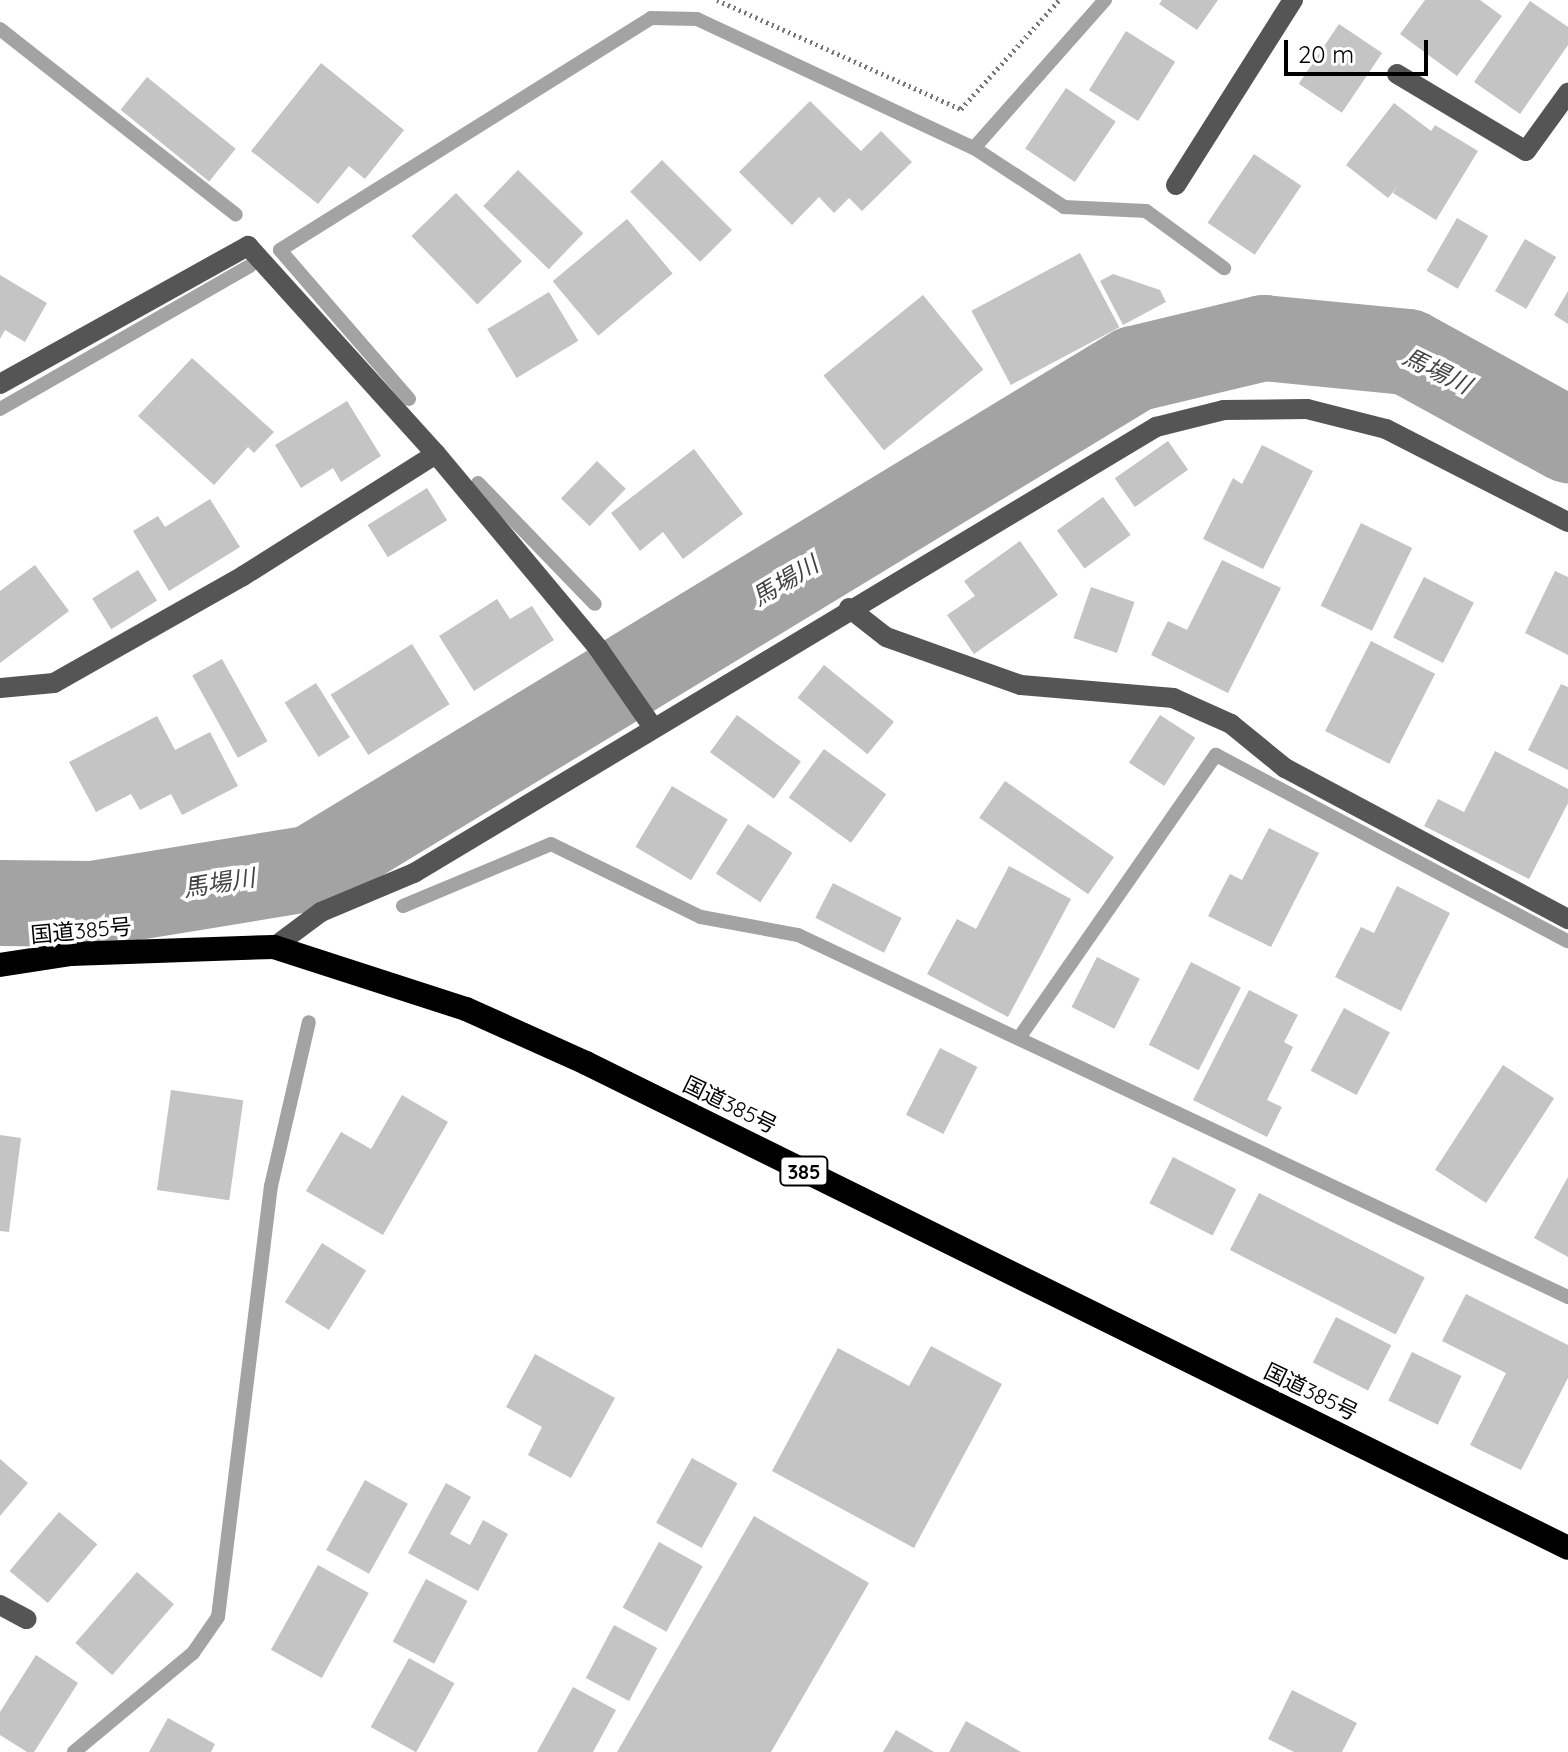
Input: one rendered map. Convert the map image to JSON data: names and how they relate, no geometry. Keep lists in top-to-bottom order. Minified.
{"streets":{"highway":["国道385号","385"]},"water":["馬場川"],"scale_bar":"20 m"}
